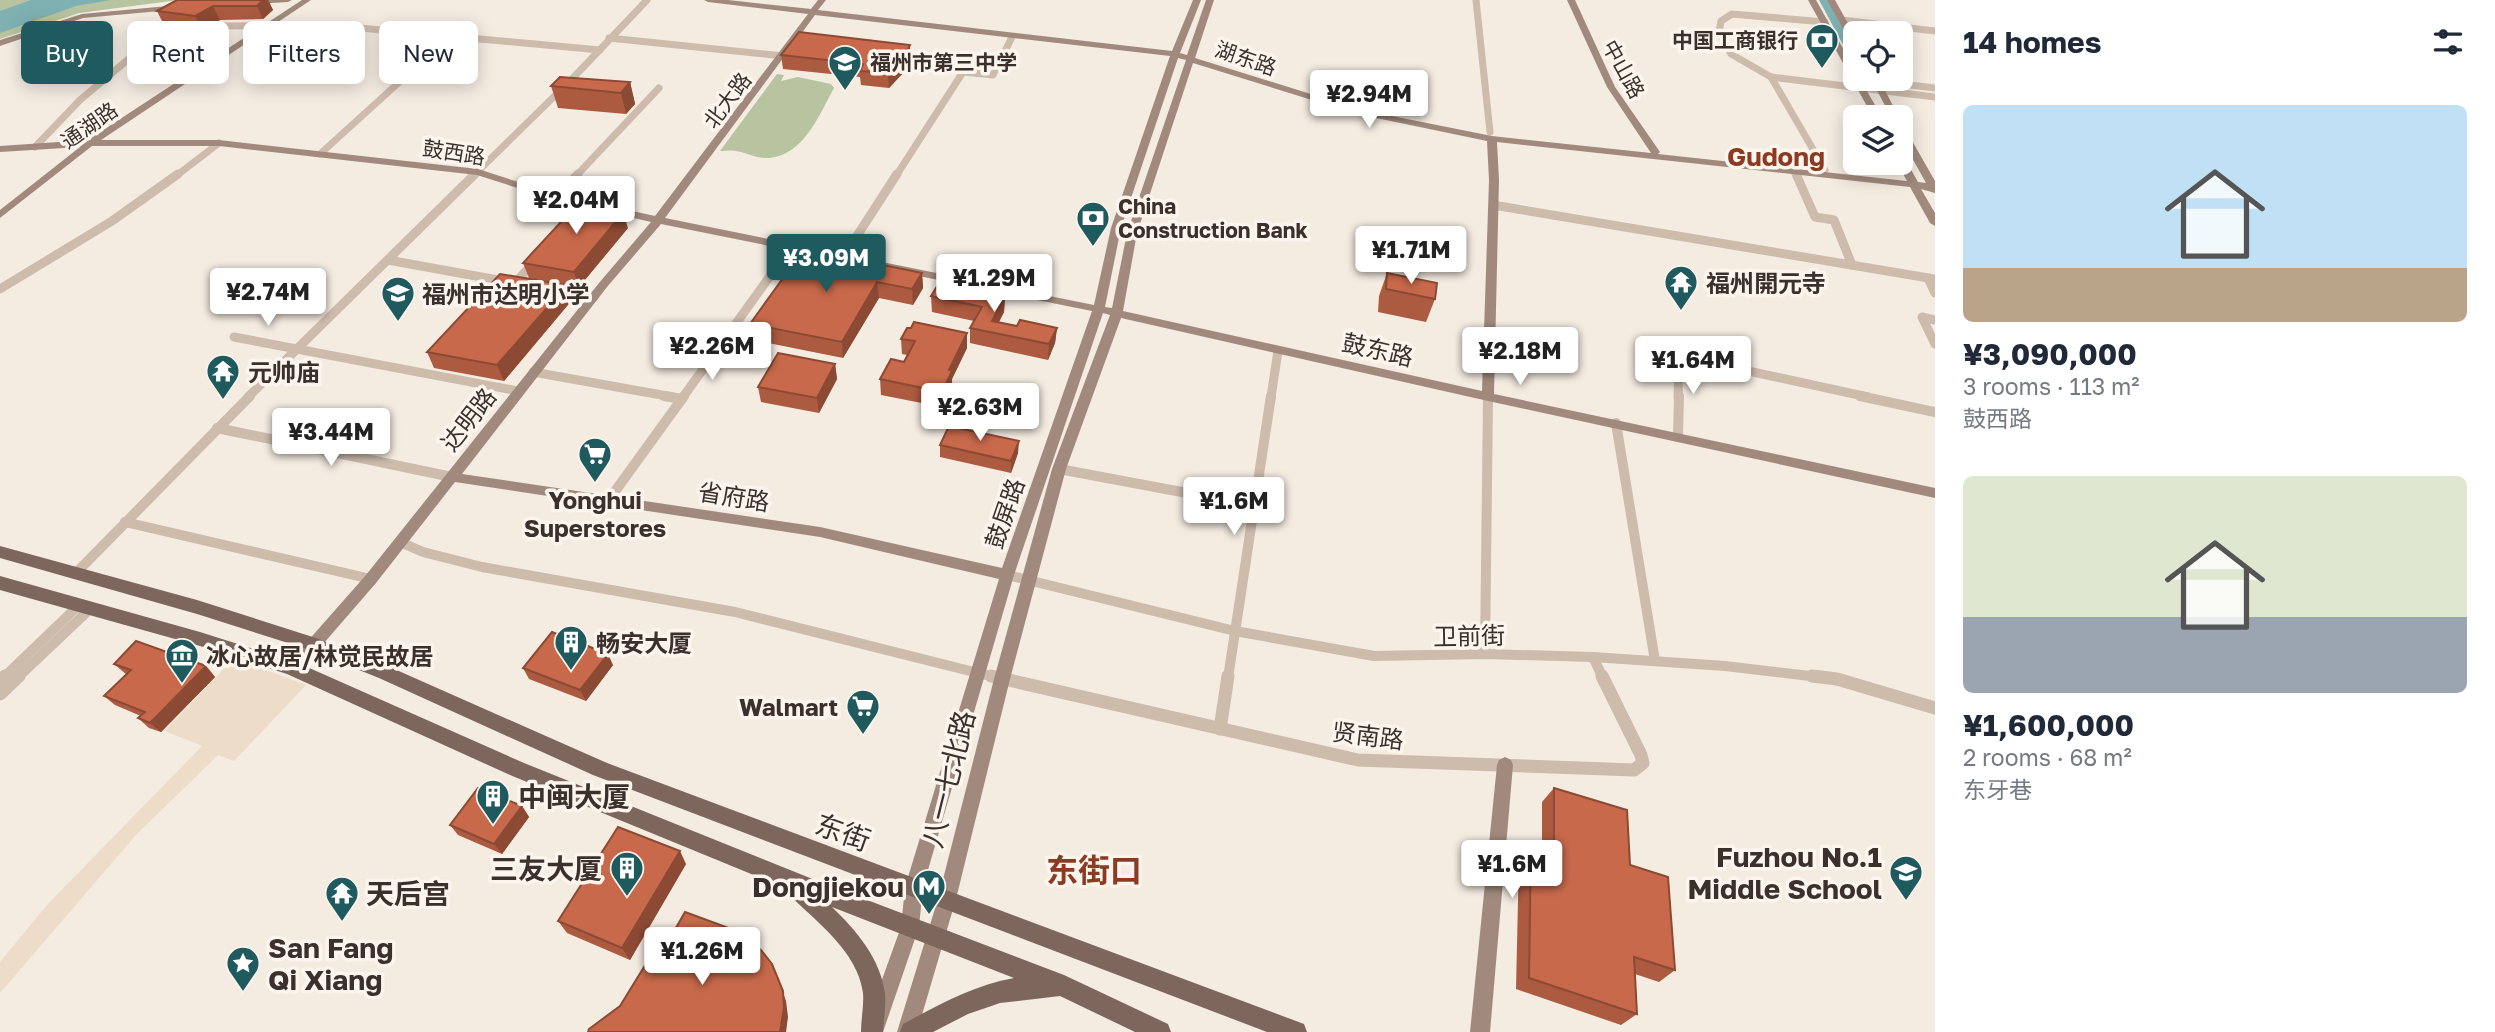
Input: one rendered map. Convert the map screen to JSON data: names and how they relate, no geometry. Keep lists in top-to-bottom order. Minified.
{"streets":{"main road":["东街"],"street":["湖东路","中山路","北大路","通湖路","鼓西路","鼓东路","达明路","省府路","鼓屏路","卫前街","贤南路","八一七北路"]},"crossings":[["湖东路","中山路"],["湖东路","北大路"],["湖东路","鼓屏路"],["北大路","鼓西路"],["北大路","达明路"],["通湖路","鼓西路"],["鼓西路","鼓东路"],["鼓西路","达明路"],["鼓西路","鼓屏路"],["鼓东路","鼓屏路"],["达明路","省府路"],["达明路","贤南路"],["达明路","东街"],["省府路","鼓屏路"],["省府路","卫前街"],["鼓屏路","卫前街"],["鼓屏路","贤南路"],["鼓屏路","八一七北路"],["鼓屏路","东街"],["卫前街","贤南路"],["卫前街","八一七北路"],["贤南路","八一七北路"],["八一七北路","东街"]],"districts":["Gudong","东街口"],"places":{"bank":["中国工商银行","China Construction Bank"],"school or university":["福州市第三中学","福州市达明小学","Fuzhou No.1 Middle School"],"temple":["福州開元寺","元帅庙","天后宫"],"supermarket":["Yonghui Superstores","Walmart"],"building":["畅安大厦","中闽大厦","三友大厦"],"museum":["冰心故居/林觉民故居"],"metro station":["Dongjiekou"],"place":["San Fang Qi Xiang"]},"page":{"heading":"14 homes","chip":["Buy","Rent","Filters","New"],"price":["¥2.94M","¥2.04M","¥1.71M","¥3.09M","¥1.29M","¥2.74M","¥2.26M","¥2.18M","¥1.64M","¥2.63M","¥3.44M","¥1.6M","¥1.6M","¥1.26M"],"list":[{"name":"¥3,090,000","note":"3 rooms · 113 m² · 鼓西路"},{"name":"¥1,600,000","note":"2 rooms · 68 m² · 东牙巷"}]}}
